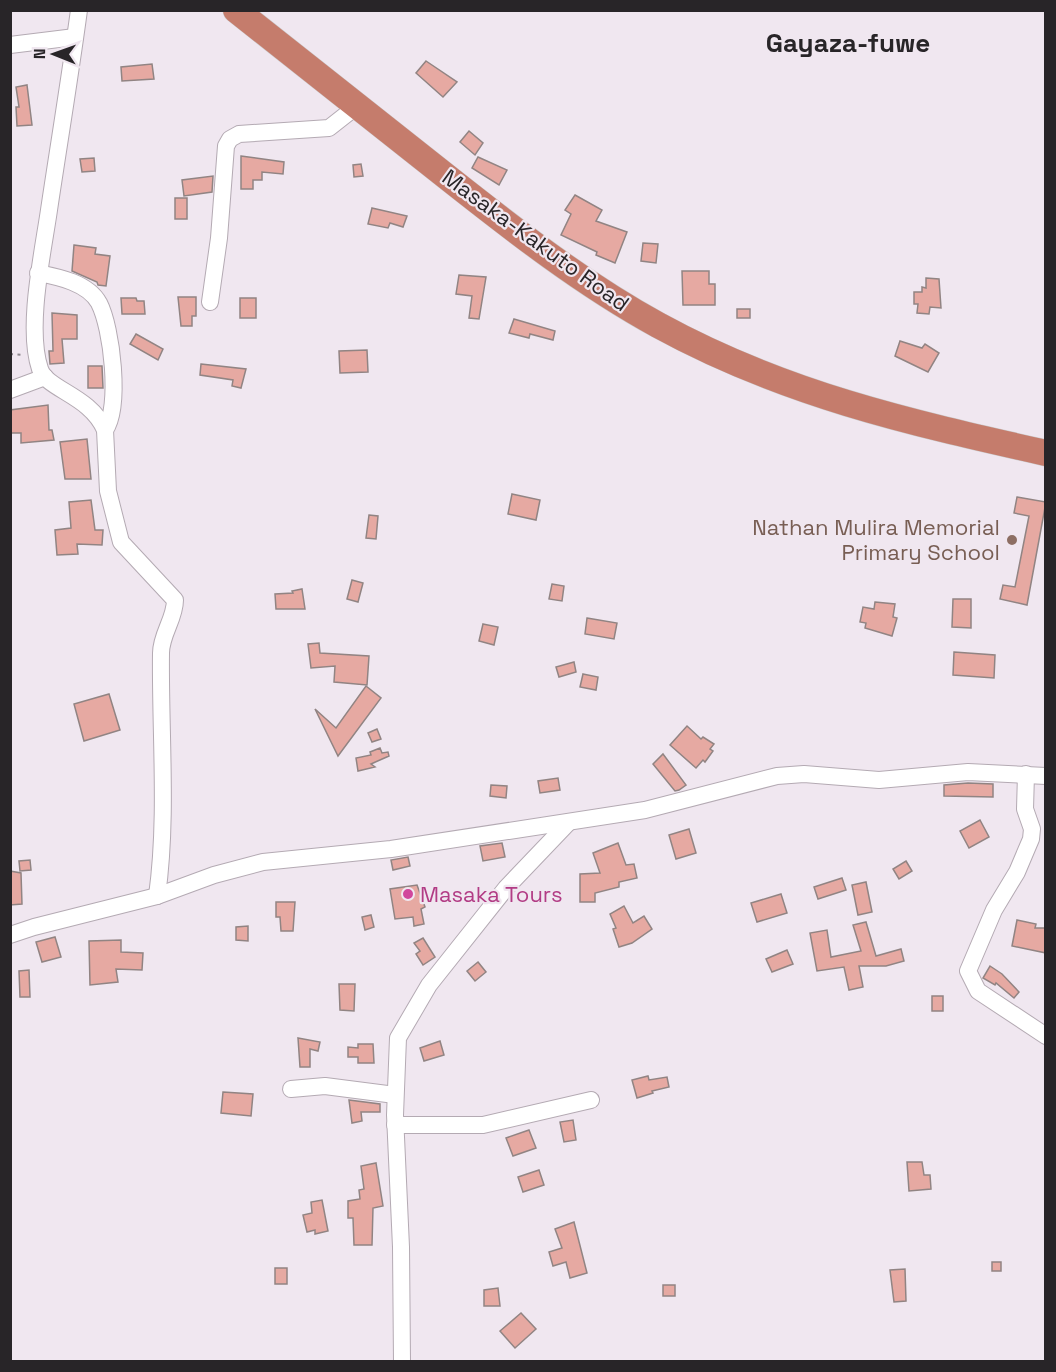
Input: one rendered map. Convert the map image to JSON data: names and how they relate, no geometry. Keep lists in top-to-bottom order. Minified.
{"streets":{"highway":["Masaka-Kakuto Road"]},"districts":["Gayaza-fuwe"],"places":["Nathan Mulira Memorial Primary School","Masaka Tours"],"north":"left"}
